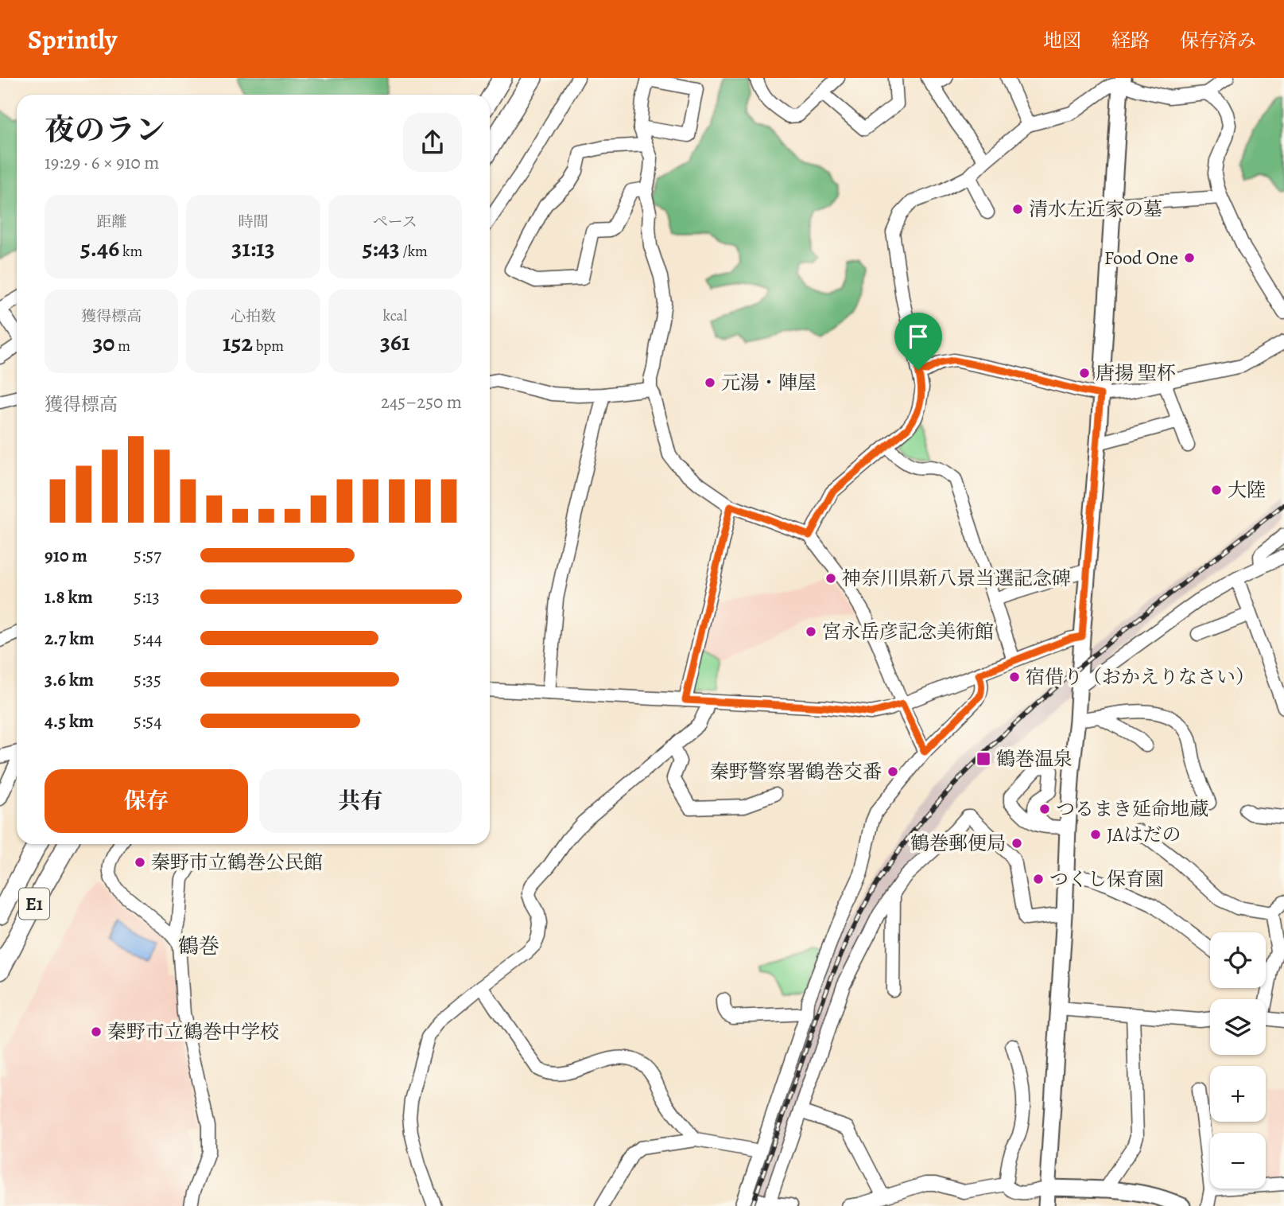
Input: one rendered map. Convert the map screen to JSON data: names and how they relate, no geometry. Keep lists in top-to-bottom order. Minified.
{"streets":{"highway":["E1"]},"districts":["鶴巻"],"places":{"other":["清水左近家の墓","Food One","唐揚 聖杯","元湯・陣屋","大陸","神奈川県新八景当選記念碑","宮永岳彦記念美術館","宿借り（おかえりなさい）","秦野警察署鶴巻交番","つるまき延命地蔵","JAはだの","鶴巻郵便局","秦野市立鶴巻公民館","つくし保育園","秦野市立鶴巻中学校"],"transit":["鶴巻温泉"]},"page":{"header":"Sprintly","nav":["地図","経路","保存済み"],"heading":["夜のラン","19:29 · 6 × 910 m"],"stats":[["距離","5.46 km"],["時間","31:13"],["ペース","5:43 /km"],["獲得標高","30 m"],["心拍数","152 bpm"],["kcal","361"]],"chart":["獲得標高","245–250 m"],"list":[{"name":"910 m","note":"5:57"},{"name":"1.8 km","note":"5:13"},{"name":"2.7 km","note":"5:44"},{"name":"3.6 km","note":"5:35"},{"name":"4.5 km","note":"5:54"}],"buttons":["保存","共有"],"map_buttons":["+","−"]}}
